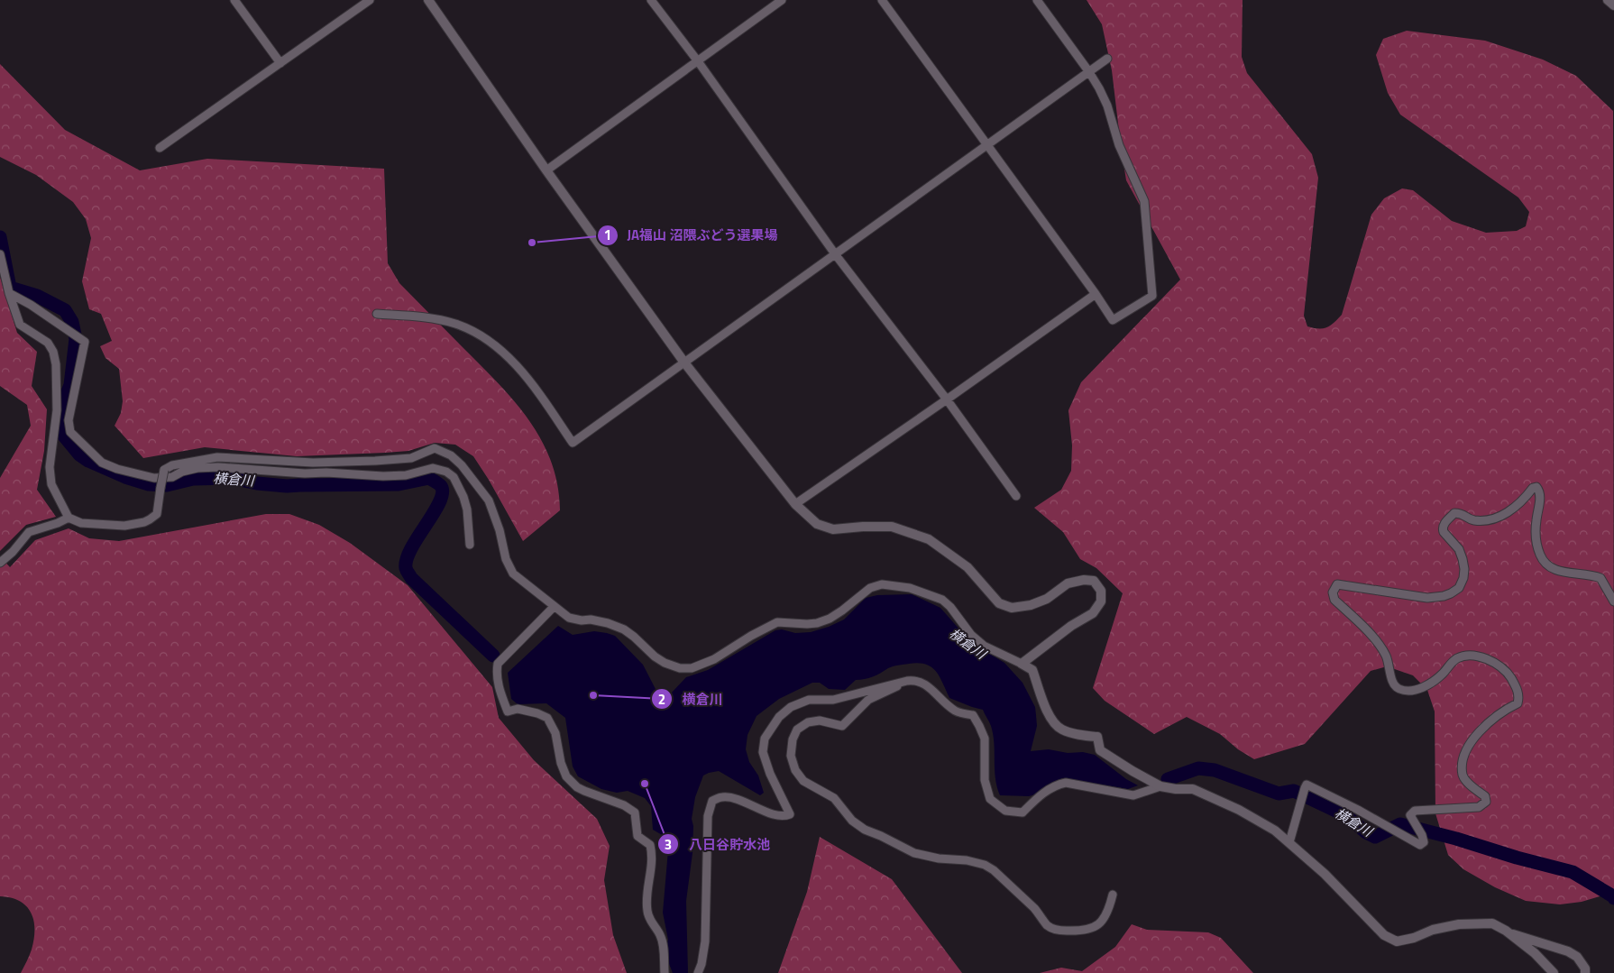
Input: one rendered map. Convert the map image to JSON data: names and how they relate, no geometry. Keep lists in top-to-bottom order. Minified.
{"water":["横倉川"],"places":["JA福山 沼隈ぶどう選果場","横倉川","八日谷貯水池"]}
